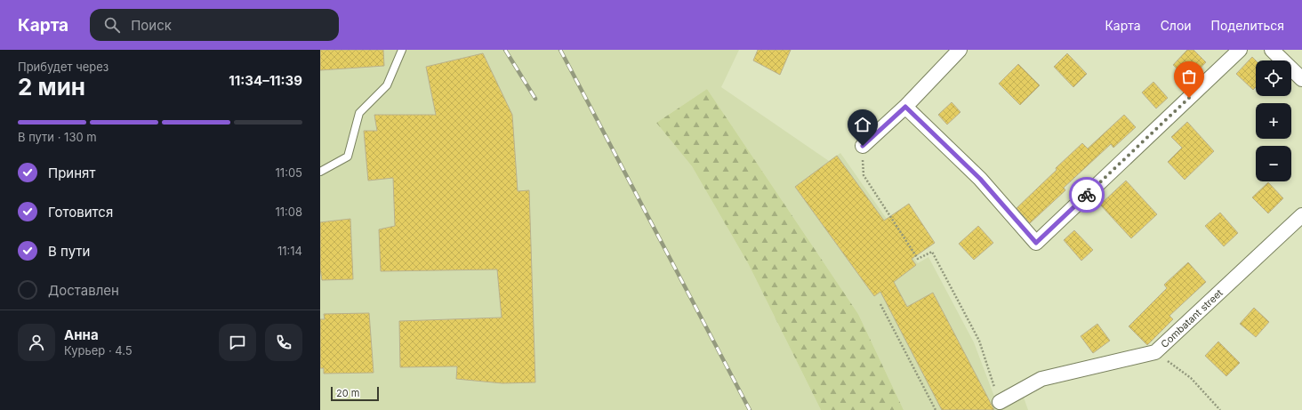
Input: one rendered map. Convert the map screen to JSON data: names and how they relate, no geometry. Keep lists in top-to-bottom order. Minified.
{"streets":{"street":["Combatant street"]},"scale_bar":"20 m","page":{"header":"Карта","search":"Поиск","nav":["Карта","Слои","Поделиться"],"heading":["2 мин","Прибудет через","11:34–11:39"],"panel":["Анна","Курьер · 4.5"],"map_buttons":["+","−"],"bar":"В пути · 130 m","list":[["Принят","11:05"],["Готовится","11:08"],["В пути","11:14"],"Доставлен"],"scale":"20 m"}}
